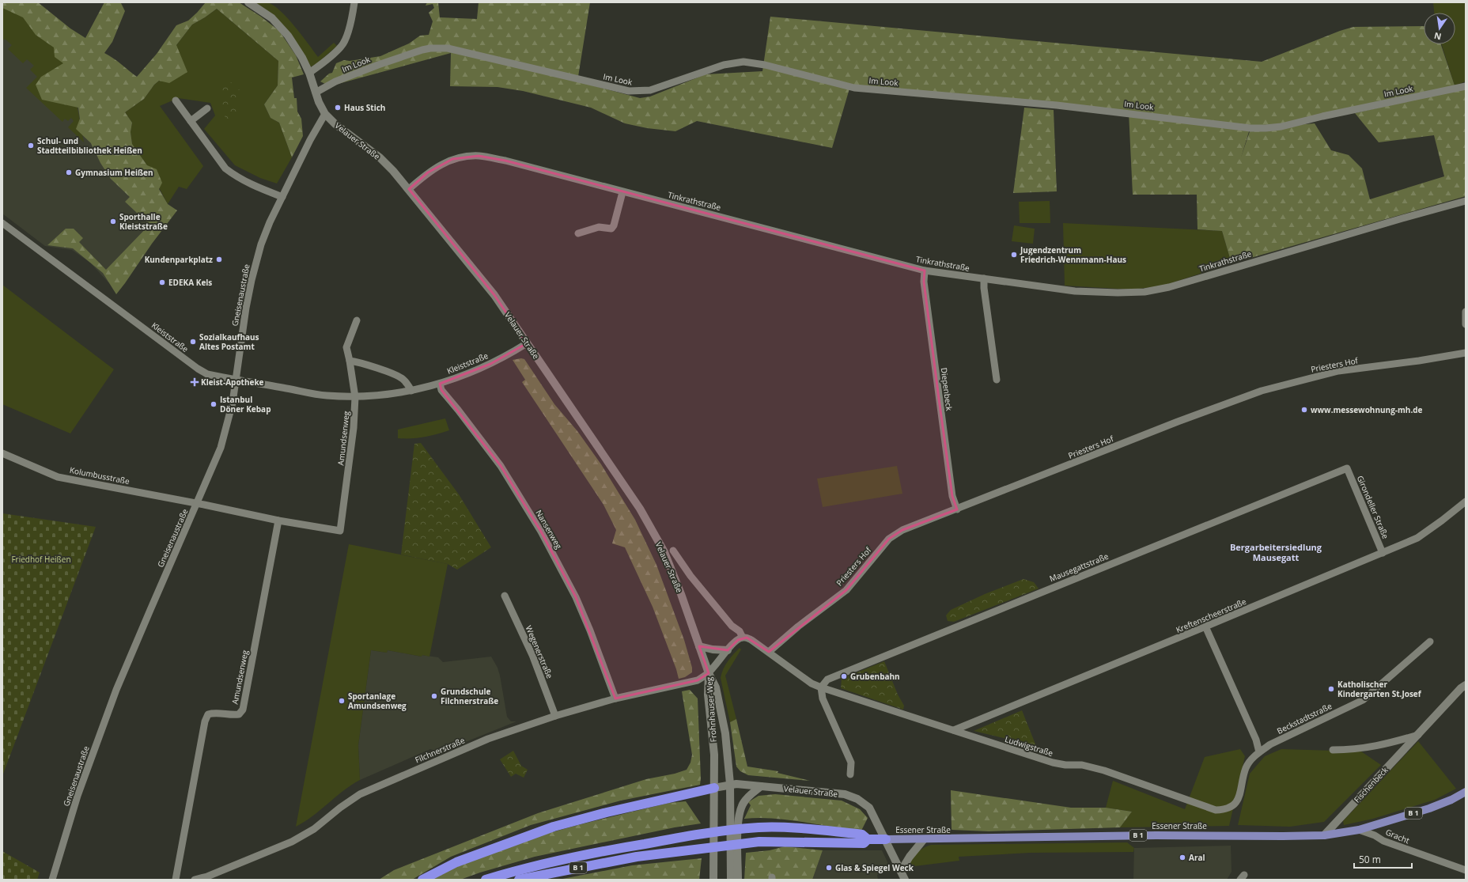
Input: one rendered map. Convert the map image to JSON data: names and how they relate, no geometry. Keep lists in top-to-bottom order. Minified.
{"streets":{"highway":["B 1"],"main road":["Velauer Straße","Frohnhauser Weg","Fischenbeck","Essener Straße"],"street":["Im Look","Tinkrathstraße","Gneisenaustraße","Kleiststraße","Priesters Hof","Diepenbeck","Amundsenweg","Kolumbusstraße","Girondeller Straße","Nansenweg","Mausegattstraße","Kreftenscheerstraße","Wegenerstraße","Beckstadtstraße","Ludwigstraße","Filchnerstraße","Gracht"]},"crossings":[["Im Look","Velauer Straße"],["Velauer Straße","Tinkrathstraße"],["Velauer Straße","Gneisenaustraße"],["Velauer Straße","Kleiststraße"],["Velauer Straße","Priesters Hof"],["Velauer Straße","Mausegattstraße"],["Velauer Straße","Frohnhauser Weg"],["Velauer Straße","Ludwigstraße"],["Velauer Straße","Filchnerstraße"],["Velauer Straße","B 1"],["Velauer Straße","Essener Straße"],["Tinkrathstraße","Diepenbeck"],["Gneisenaustraße","Kleiststraße"],["Gneisenaustraße","Amundsenweg"],["Gneisenaustraße","Kolumbusstraße"],["Kleiststraße","Amundsenweg"],["Kleiststraße","Nansenweg"],["Priesters Hof","Diepenbeck"],["Amundsenweg","Kolumbusstraße"],["Girondeller Straße","Mausegattstraße"],["Girondeller Straße","Kreftenscheerstraße"],["Nansenweg","Filchnerstraße"],["Mausegattstraße","Ludwigstraße"],["Kreftenscheerstraße","Ludwigstraße"],["Wegenerstraße","Filchnerstraße"],["Frohnhauser Weg","Filchnerstraße"],["Beckstadtstraße","Ludwigstraße"],["Fischenbeck","Essener Straße"],["B 1","Essener Straße"],["Essener Straße","Gracht"]],"districts":["Bergarbeitersiedlung Mausegatt"],"parks":["Friedhof Heißen"],"places":{"other":["Haus Stich","Schul- und Stadtteilbibliothek Heißen","Gymnasium Heißen","Sporthalle Kleiststraße","Jugendzentrum Friedrich-Wennmann-Haus","Kundenparkplatz","EDEKA Kels","Sozialkaufhaus Altes Postamt","Istanbul Döner Kebap","www.messewohnung-mh.de","Grubenbahn","Katholischer Kindergarten St.Josef","Grundschule Filchnerstraße","Sportanlage Amundsenweg","Aral","Glas & Spiegel Weck"],"health":["Kleist-Apotheke"]},"scale_bar":"50 m","north":"bottom"}
